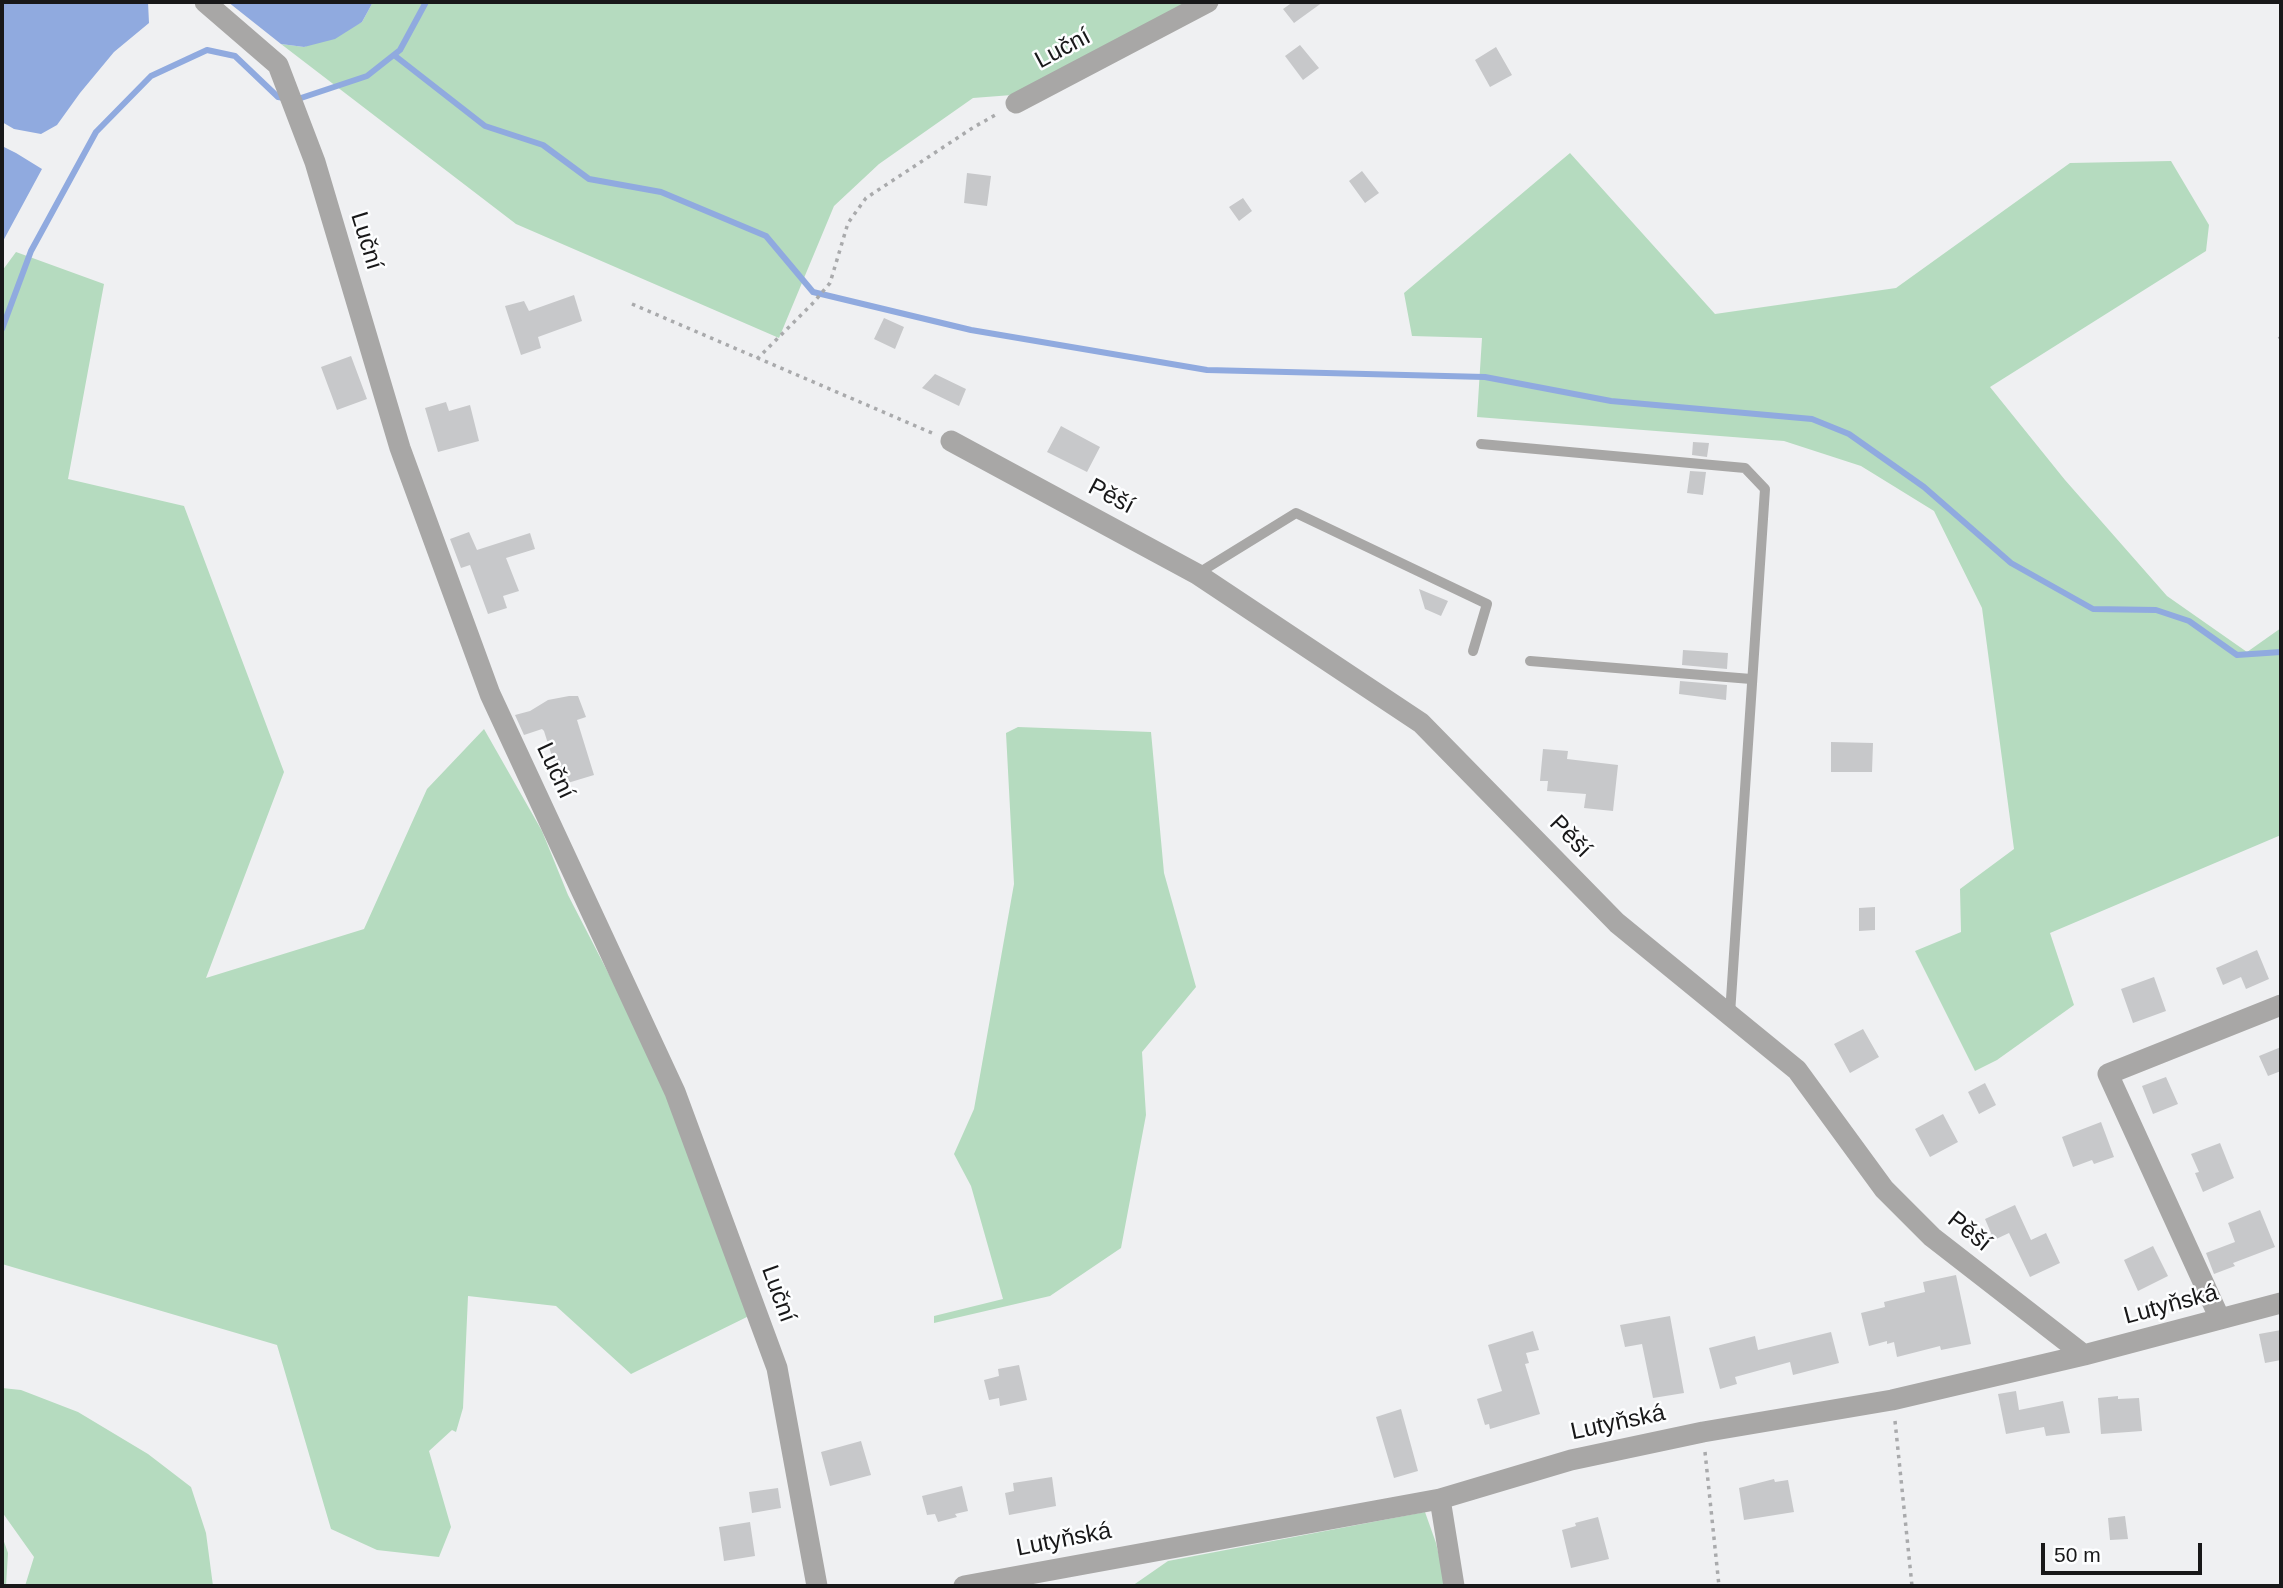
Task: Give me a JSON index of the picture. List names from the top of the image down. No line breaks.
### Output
{"streets":{"street":["Luční","Pěší","Lutyňská"]},"crossings":[["Pěší","Lutyňská"]],"scale_bar":"50 m"}
